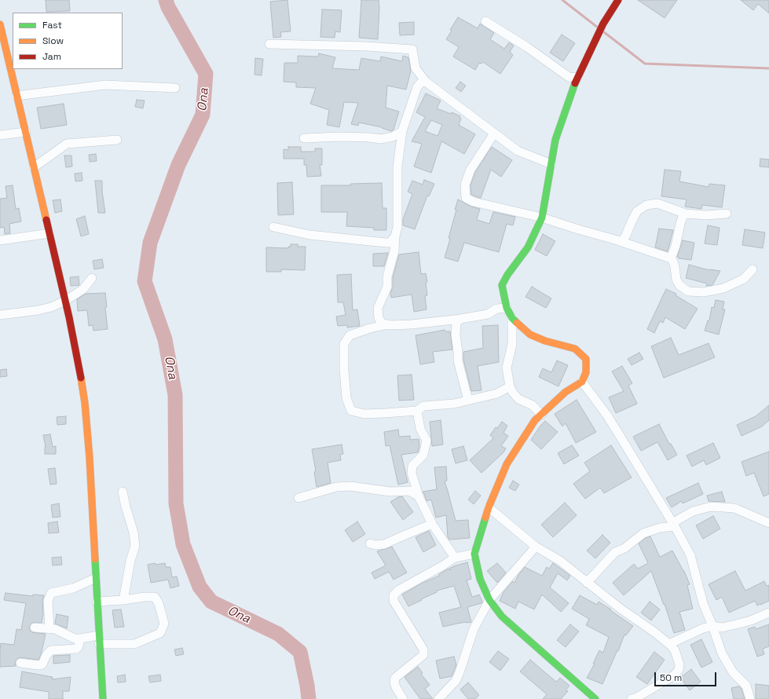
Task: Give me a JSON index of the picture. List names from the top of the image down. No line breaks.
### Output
{"water":["Ona"],"legend":["Fast","Slow","Jam"],"scale_bar":"50 m"}
